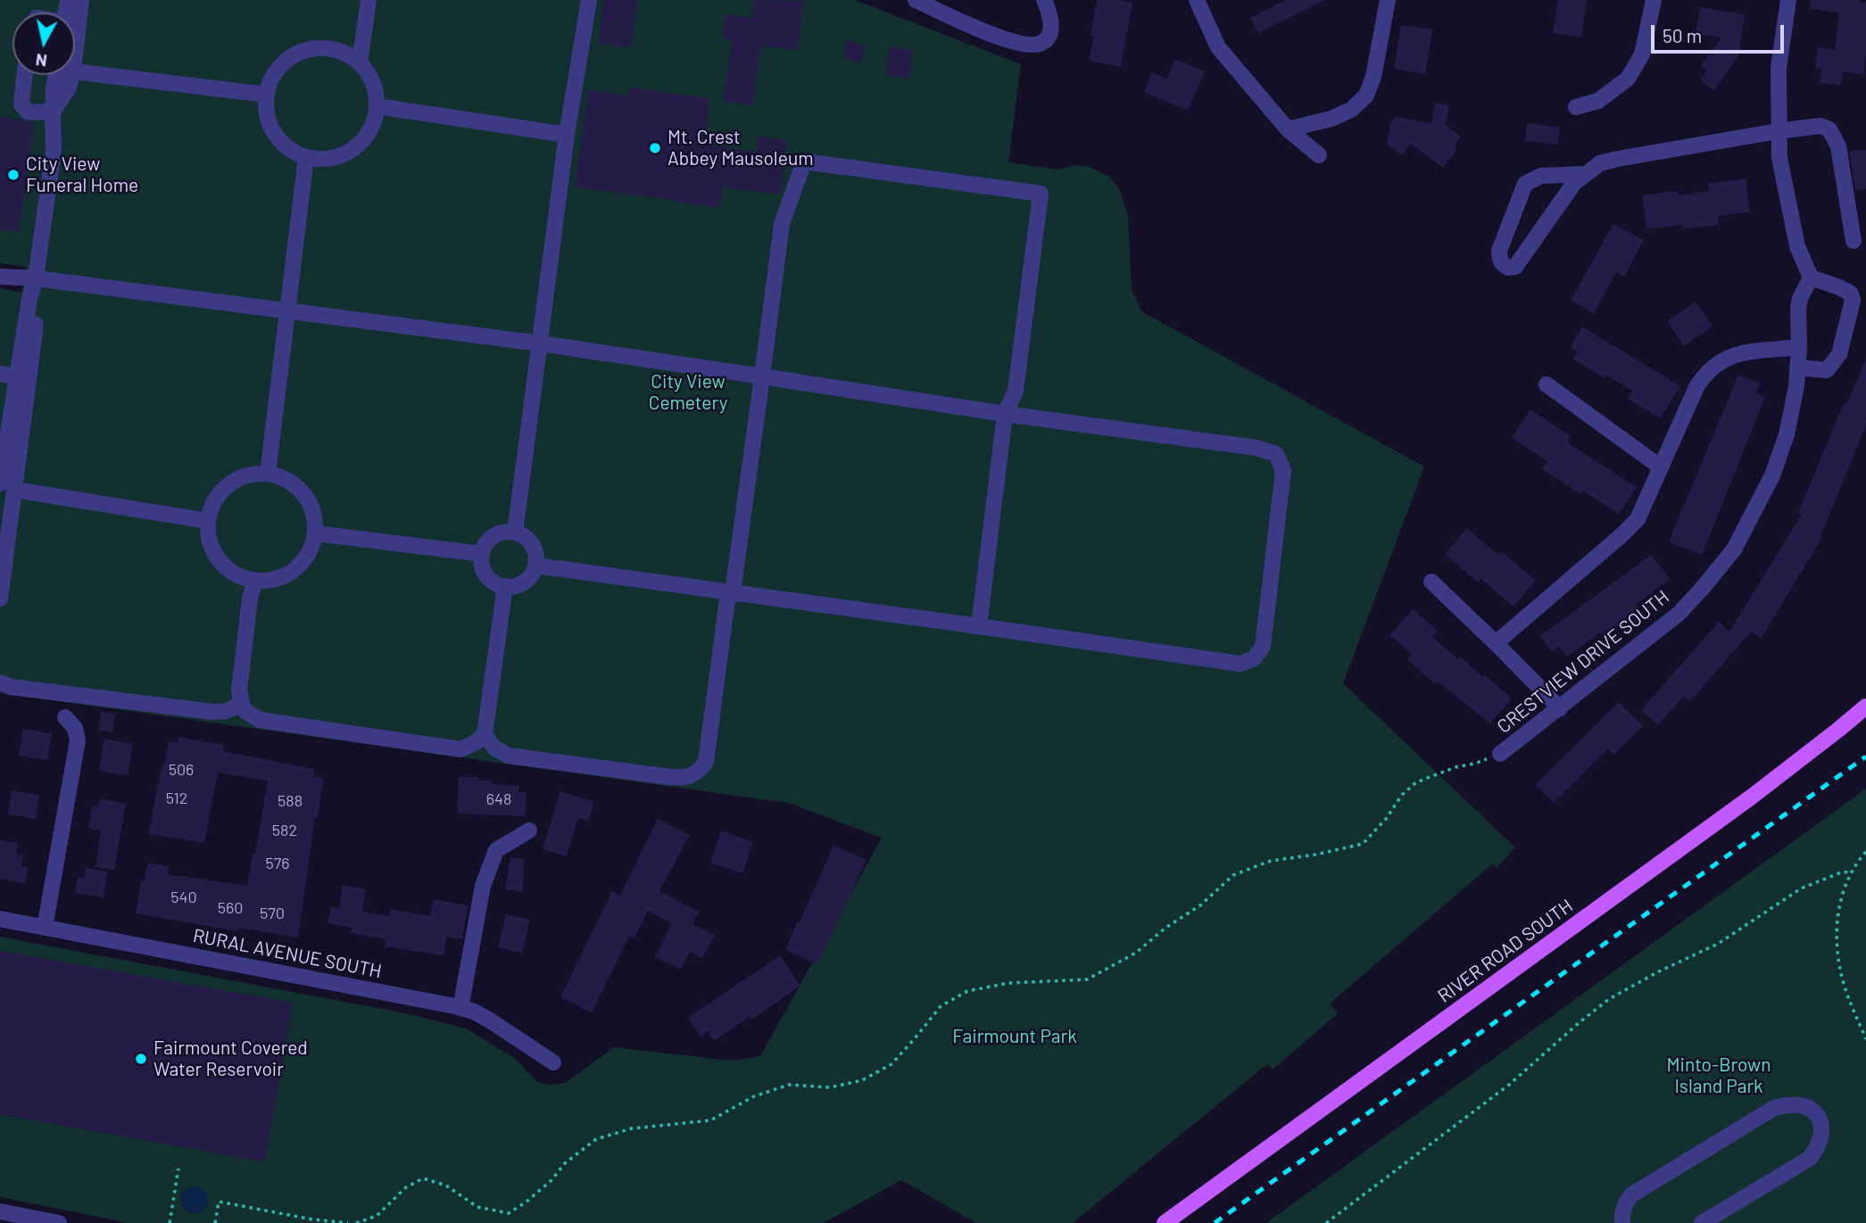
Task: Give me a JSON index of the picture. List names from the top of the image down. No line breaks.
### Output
{"streets":{"main road":["RIVER ROAD SOUTH"],"street":["CRESTVIEW DRIVE SOUTH","RURAL AVENUE SOUTH"]},"parks":["City View Cemetery","Fairmount Park","Minto-Brown Island Park"],"places":["Mt. Crest Abbey Mausoleum","City View Funeral Home","Fairmount Covered Water Reservoir"],"house_numbers":["506","512","648","588","582","576","540","560","570"],"scale_bar":"50 m","north":"bottom"}
